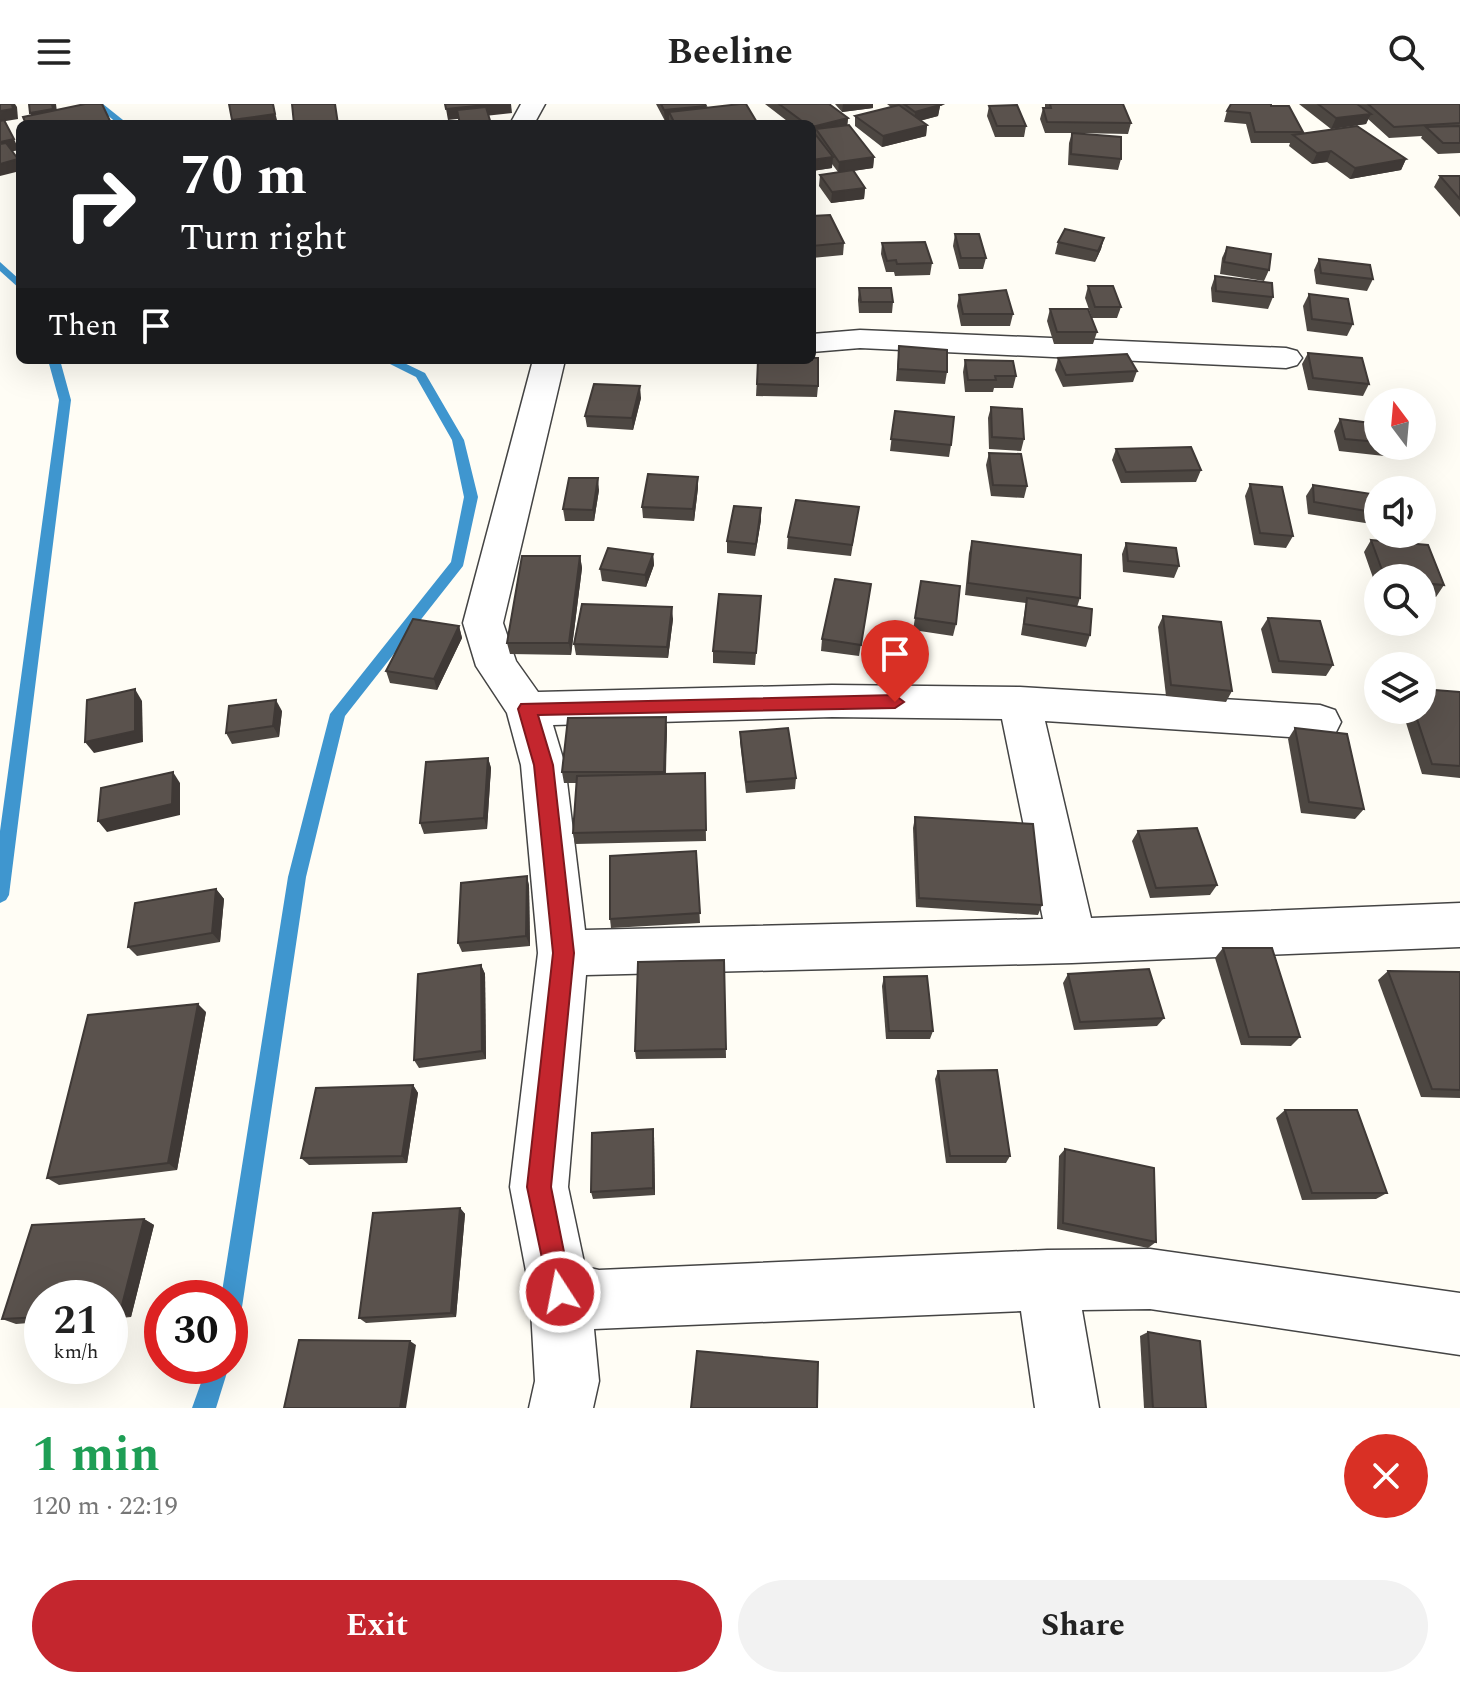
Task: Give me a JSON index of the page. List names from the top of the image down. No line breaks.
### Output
{"north":"top","page":{"header":"Beeline","turn":["70 m","Turn right"],"then":"Then","speed":"21 km/h","limit":"30","heading":["1 min","120 m · 22:19"],"buttons":["Exit","Share"]}}
